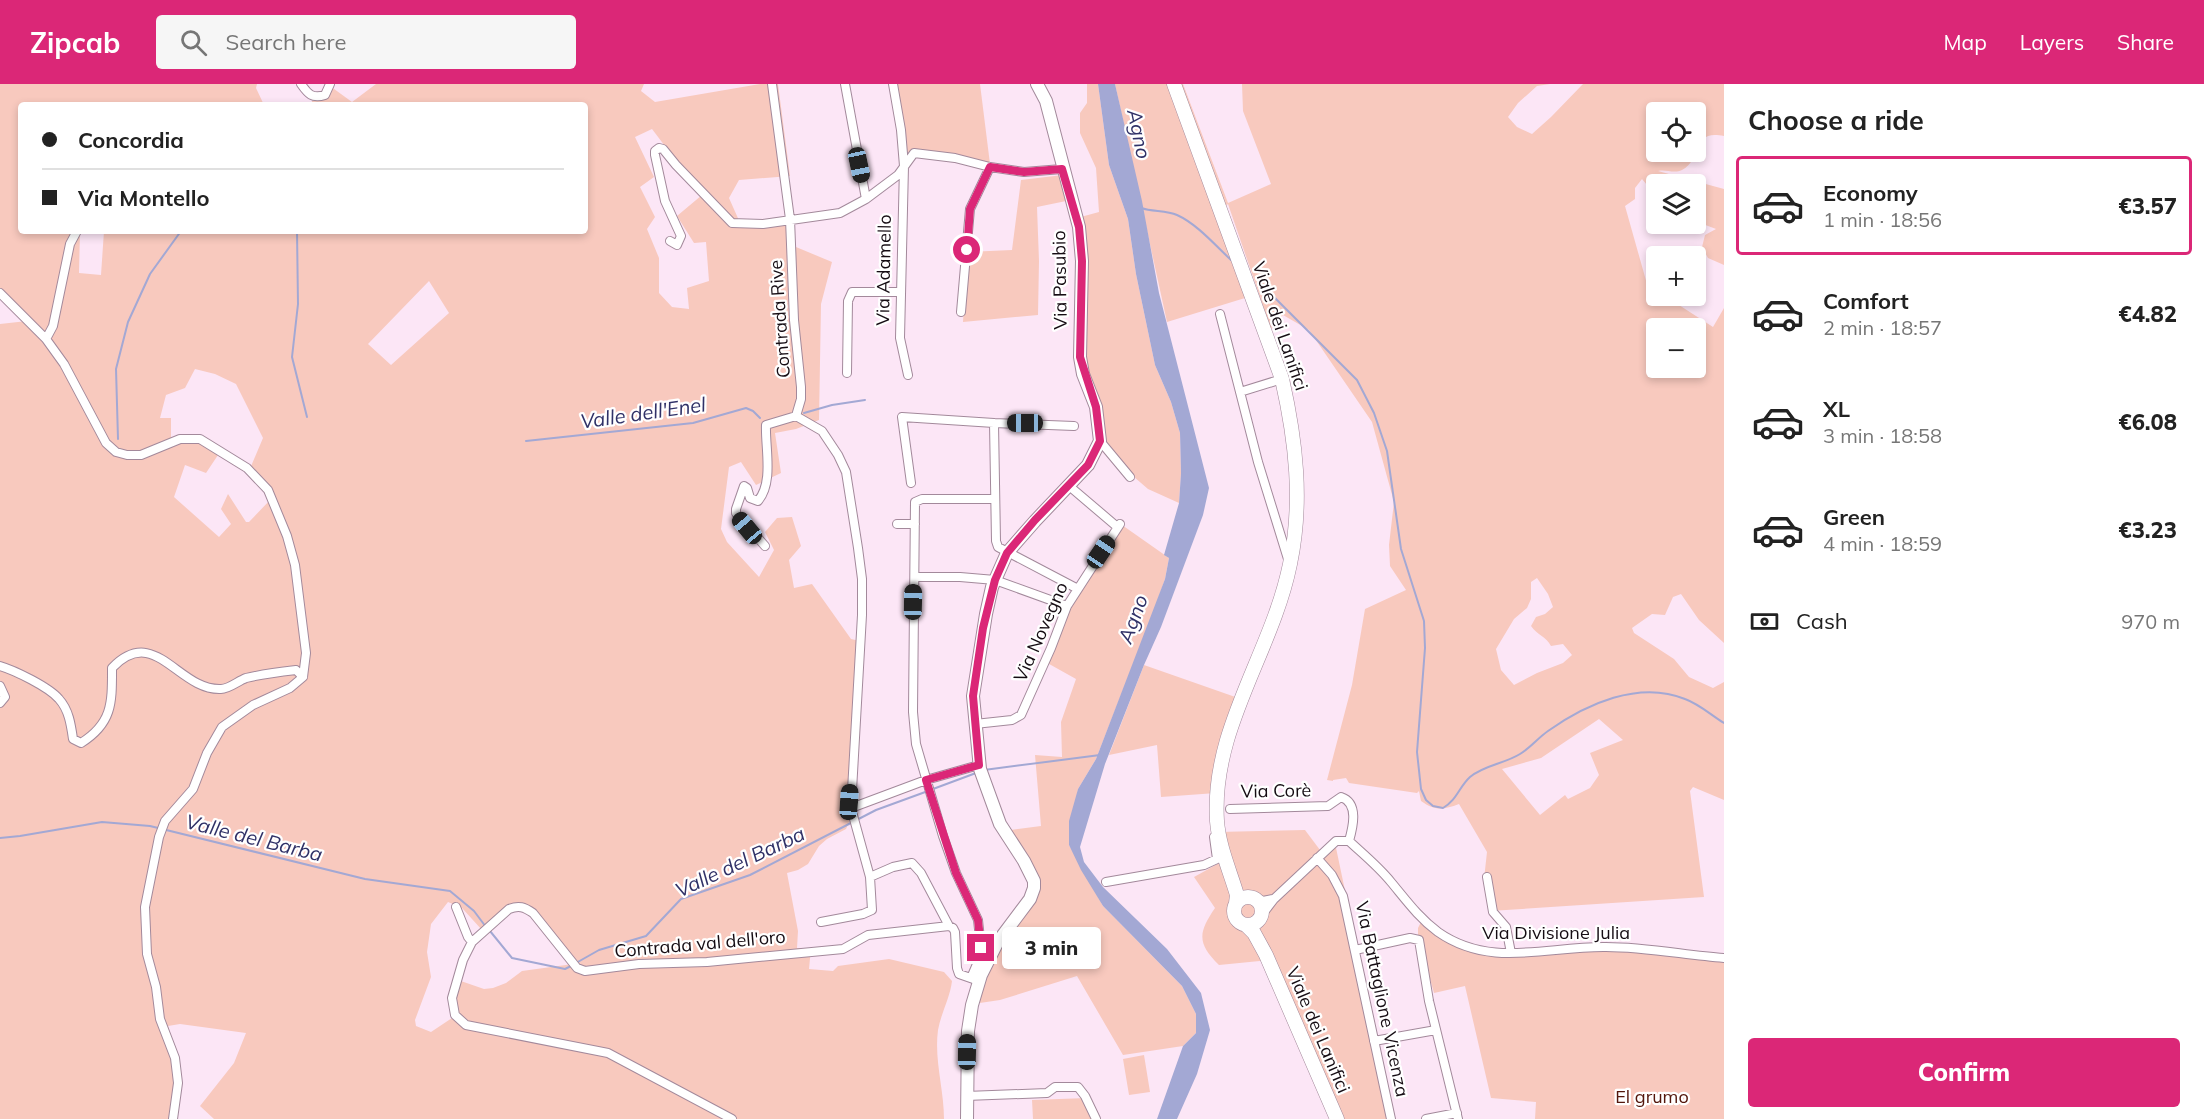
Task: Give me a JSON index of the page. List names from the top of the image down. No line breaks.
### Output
{"streets":{"main road":["Via Pasubio","Viale dei Lanifici"],"street":["Via Adamello","Contrada Rive","Via Novegno","Via Corè","Via Divisione Julia","Contrada val dell'oro","Via Battaglione Vicenza"]},"crossings":[["Via Corè","Via Divisione Julia"]],"water":["Agno","Valle dell'Enel","Valle del Barba"],"parks":["El grumo"],"page":{"header":"Zipcab","search":"Search here","nav":["Map","Layers","Share"],"heading":"Choose a ride","map_buttons":["+","−"],"banner":["Concordia","Via Montello"],"list":[{"name":"Economy","note":"1 min · 18:56","value":"€3.57"},{"name":"Comfort","note":"2 min · 18:57","value":"€4.82"},{"name":"XL","note":"3 min · 18:58","value":"€6.08"},{"name":"Green","note":"4 min · 18:59","value":"€3.23"}],"pay":["Cash","970 m"],"bubble":"3 min","buttons":"Confirm"}}
